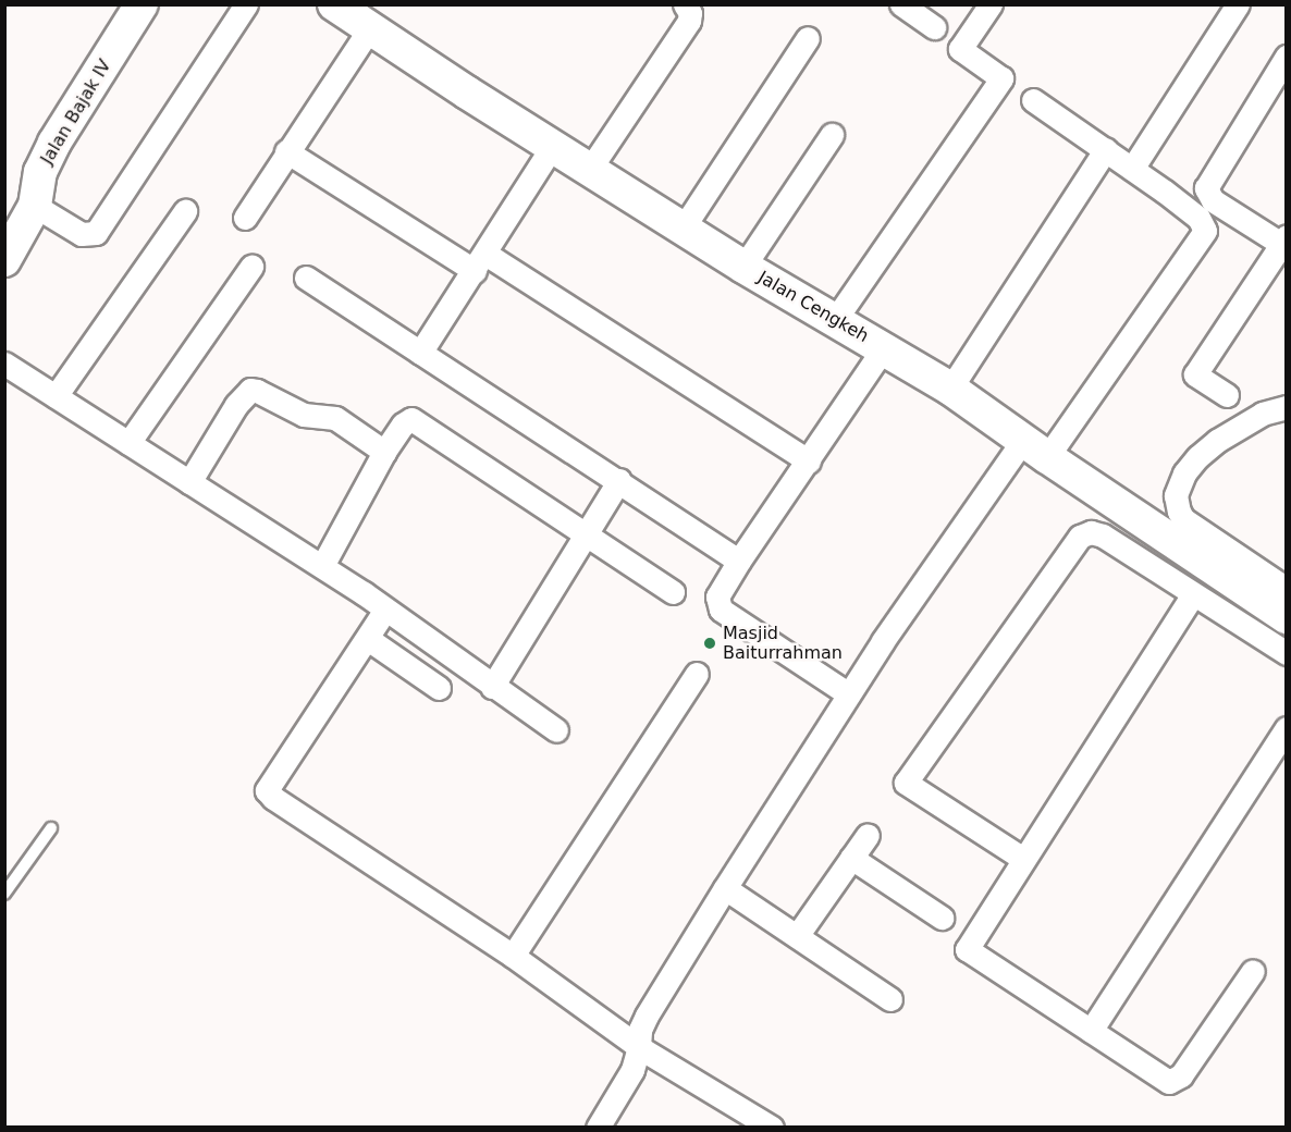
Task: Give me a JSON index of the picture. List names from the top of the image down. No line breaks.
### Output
{"streets":{"street":["Jalan Bajak IV","Jalan Cengkeh"]},"places":["Masjid Baiturrahman"]}
